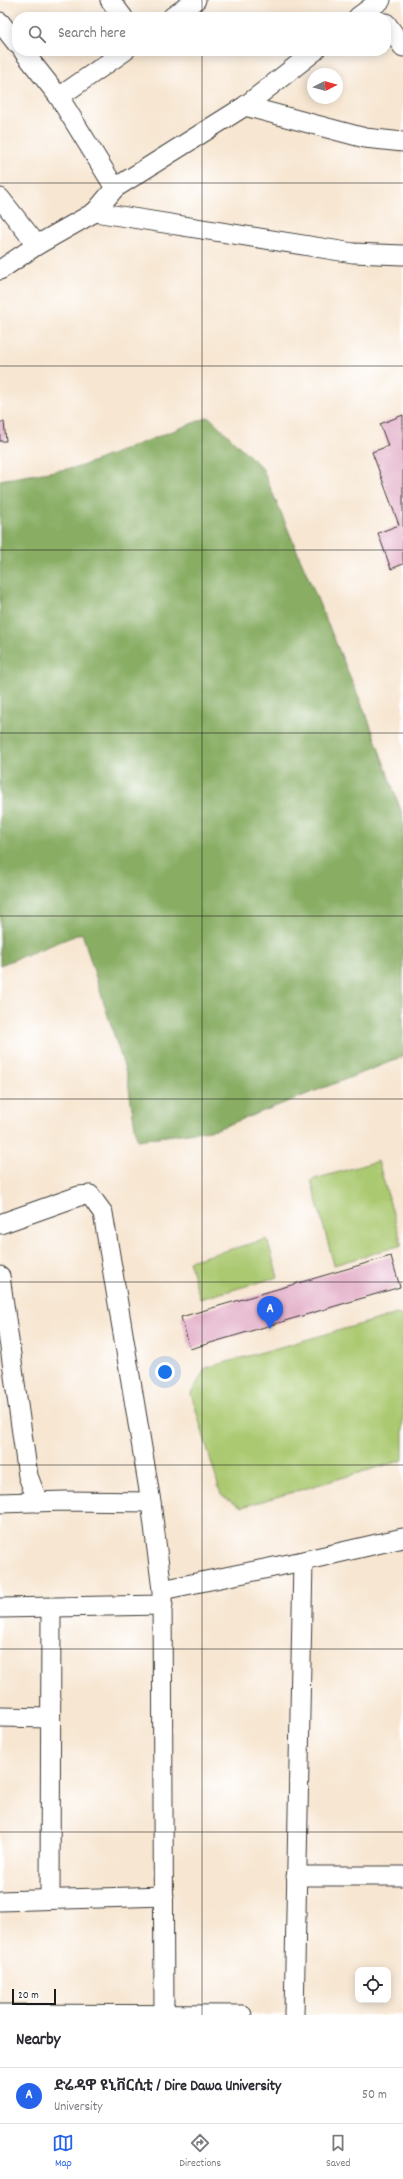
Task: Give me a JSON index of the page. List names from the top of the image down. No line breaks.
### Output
{"scale_bar":"20 m","north":"right","page":{"search":"Search here","pins":"A","scale":"20 m","heading":"Nearby","list":[{"mark":"A","name":"ድሬዳዋ ዩኒቨርሲቲ / Dire Dawa University","note":"University","value":"50 m"}],"nav":["Map","Directions","Saved"]}}
